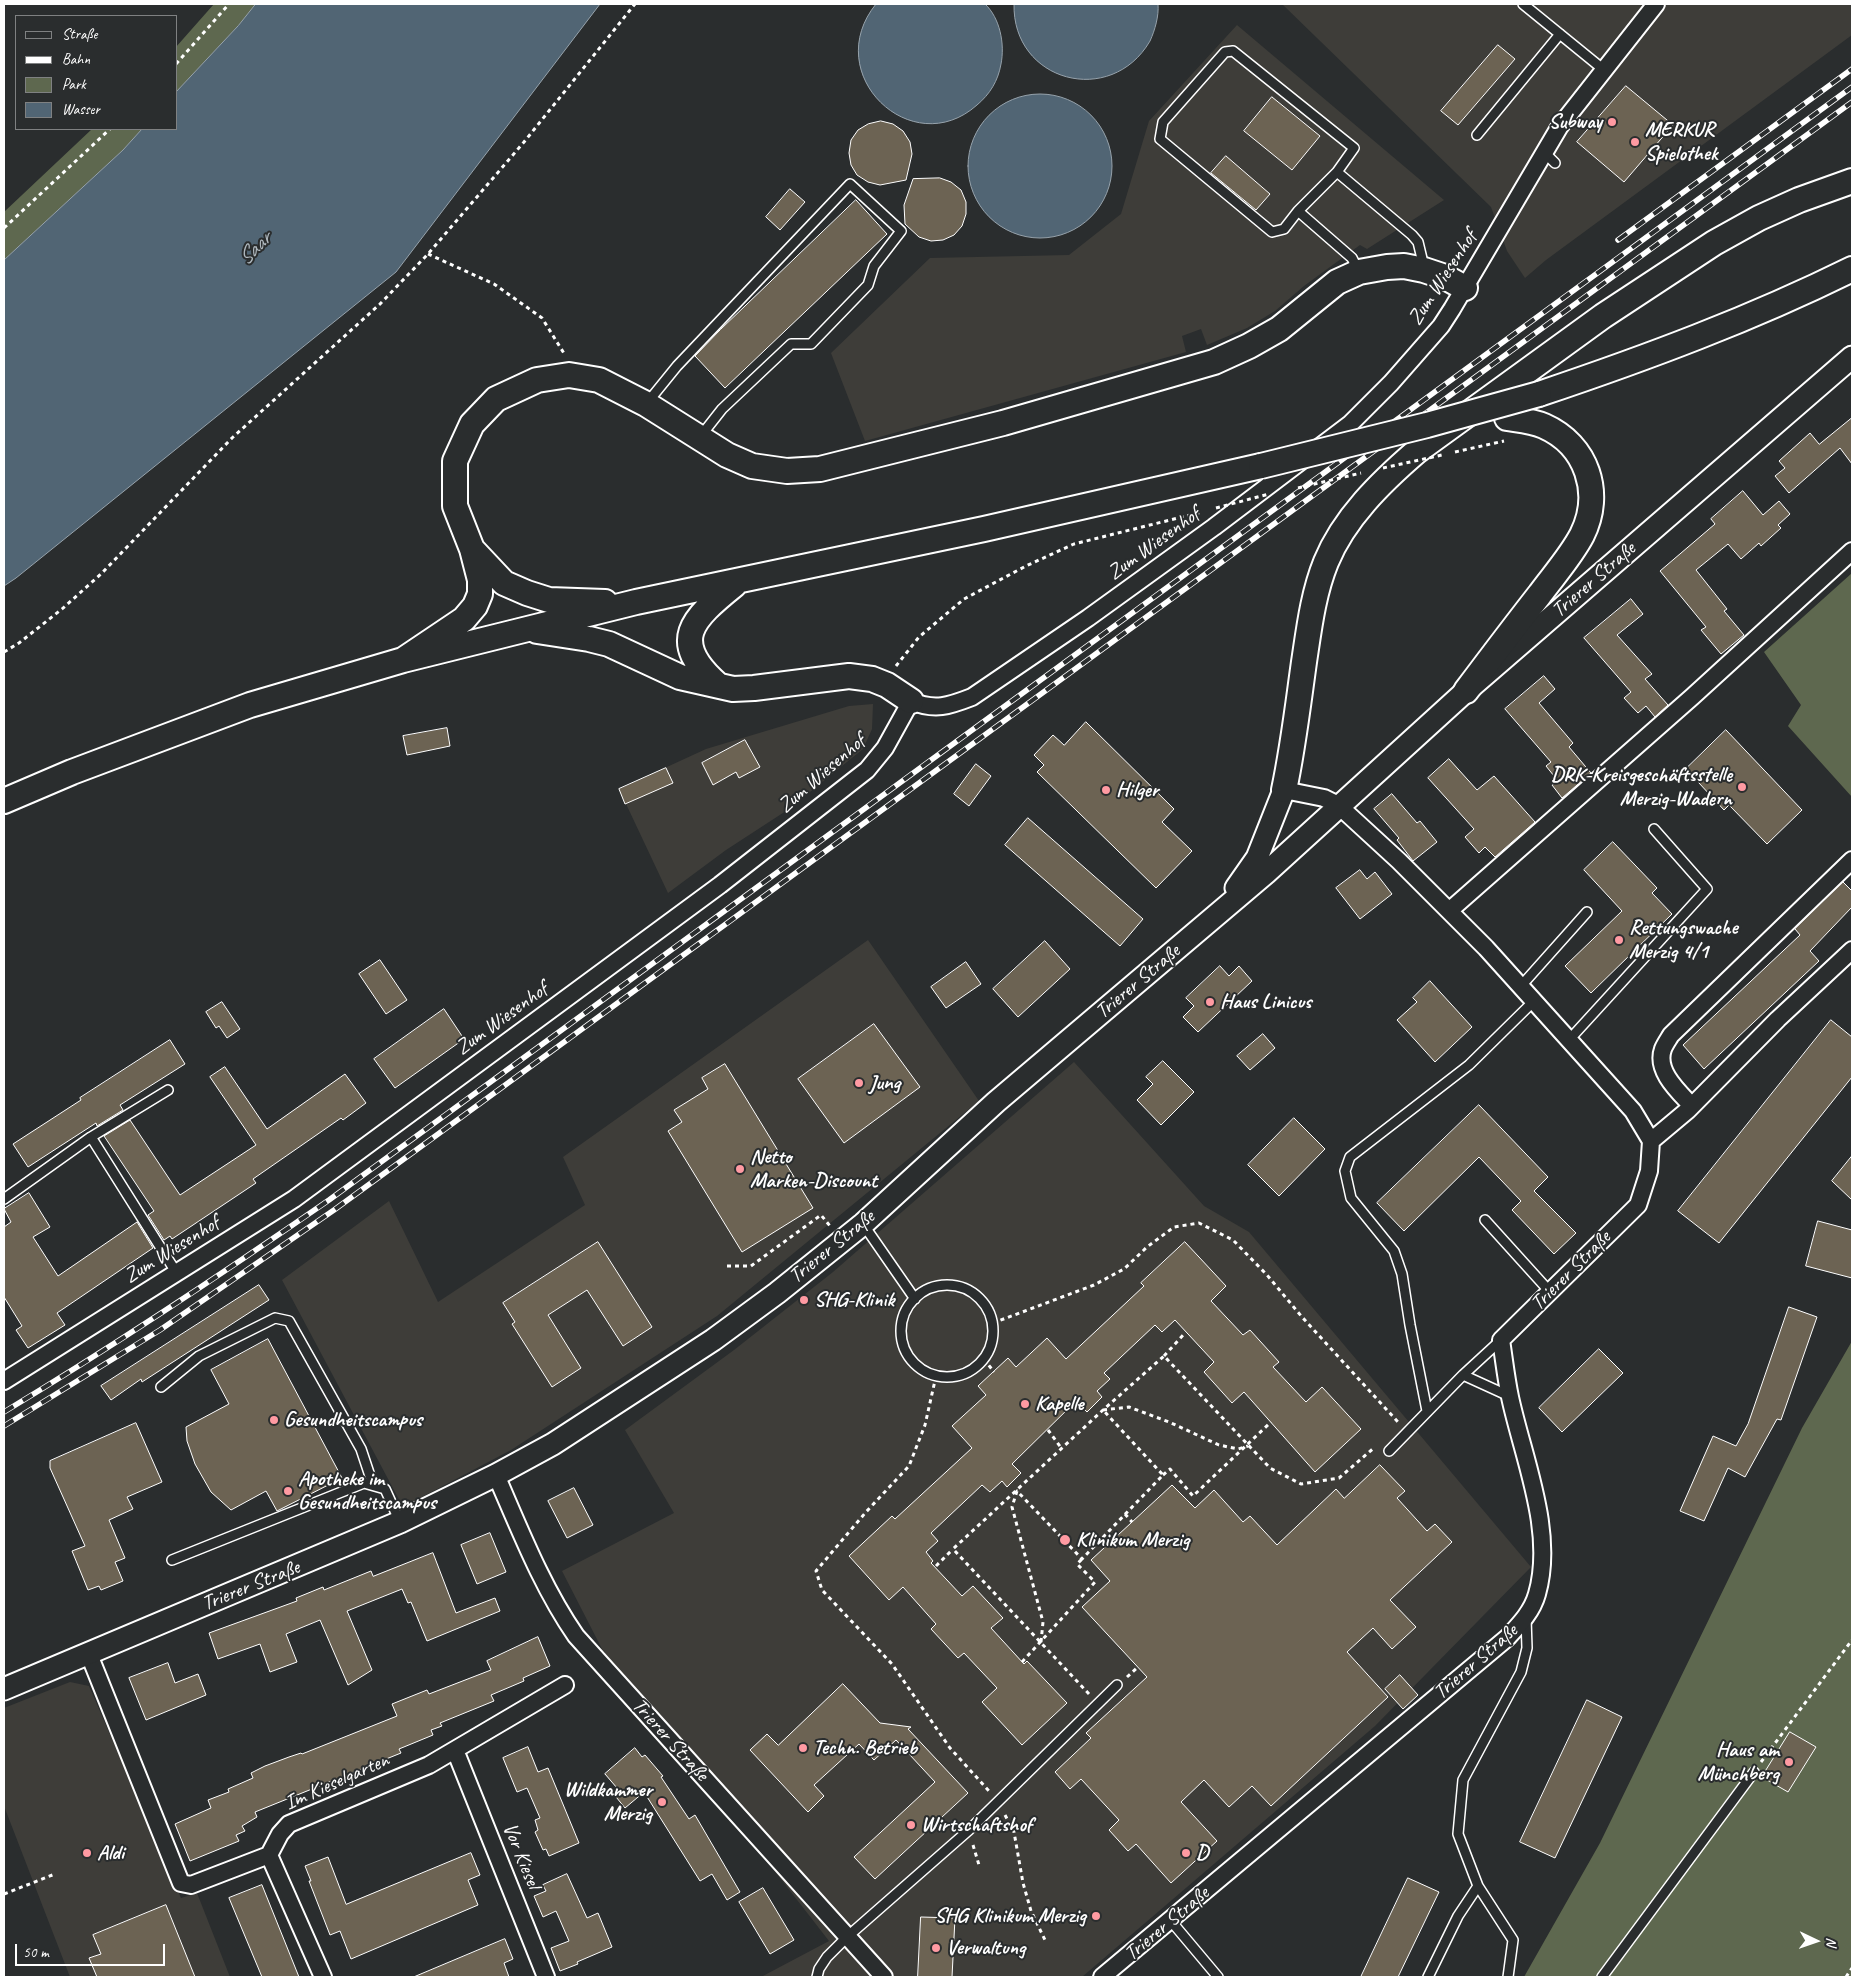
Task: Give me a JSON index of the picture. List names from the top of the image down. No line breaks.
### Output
{"streets":{"street":["Zum Wiesenhof","Trierer Straße","Im Kieselgarten","Vor Kiesel"]},"crossings":[["Im Kieselgarten","Vor Kiesel"]],"water":["Saar"],"places":["Subway","MERKUR Spielothek","DRK-Kreisgeschäftsstelle Merzig-Wadern","Hilger","Rettungswache Merzig 4/1","Haus Linicus","Jung","Netto Marken-Discount","SHG-Klinik","Kapelle","Gesundheitscampus","Apotheke im Gesundheitscampus","Klinikum Merzig","Techn. Betrieb","Haus am Münchberg","Wildkammer Merzig","Wirtschaftshof","Aldi","D","SHG Klinikum Merzig","Verwaltung"],"legend":["Straße","Bahn","Park","Wasser"],"scale_bar":"50 m","north":"right"}
